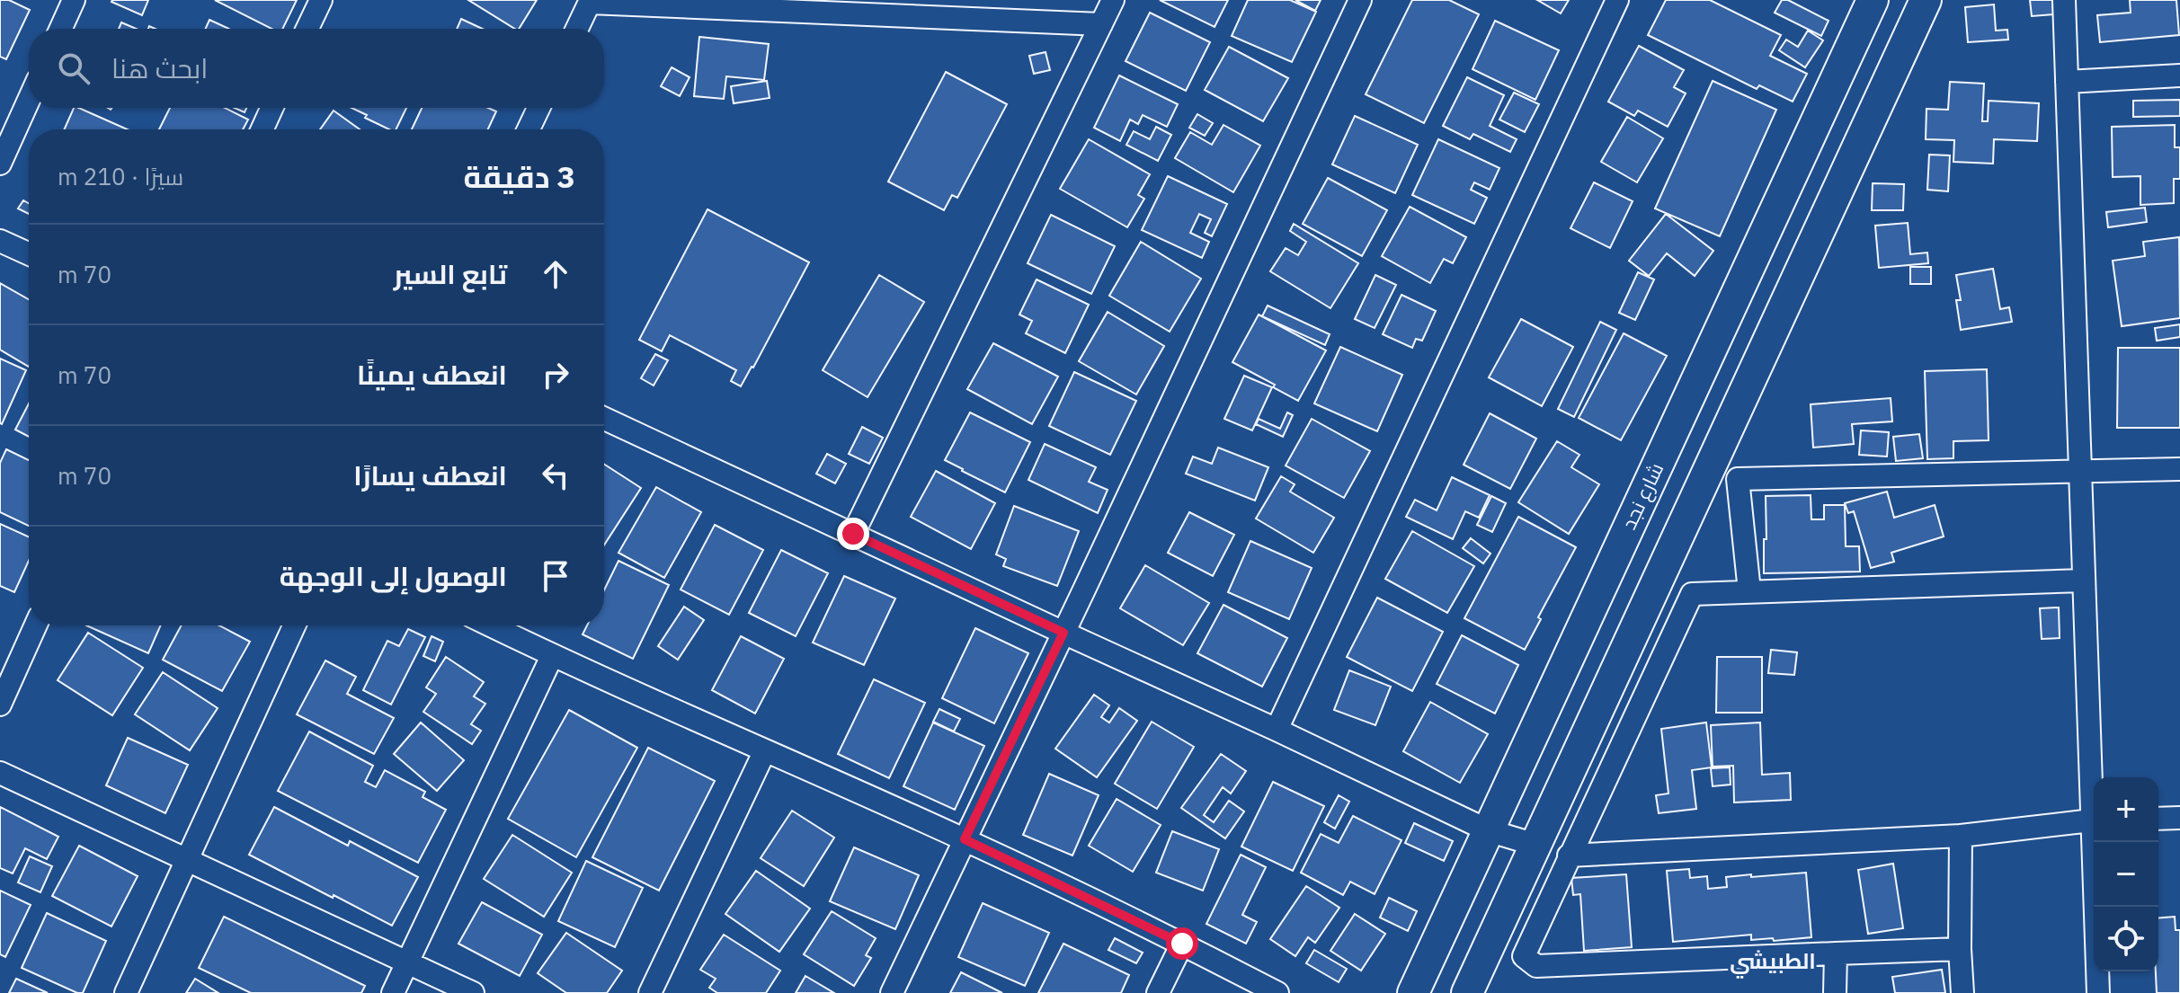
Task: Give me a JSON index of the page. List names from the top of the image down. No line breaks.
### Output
{"streets":{"street":["شارع نجد"]},"districts":["الطبيشي"],"page":{"search":"ابحث هنا","heading":["3 دقيقة","سيرًا · 210 m"],"list":[["تابع السير","70 m"],["انعطف يمينًا","70 m"],["انعطف يسارًا","70 m"],"الوصول إلى الوجهة"],"map_buttons":["+","−"]}}
